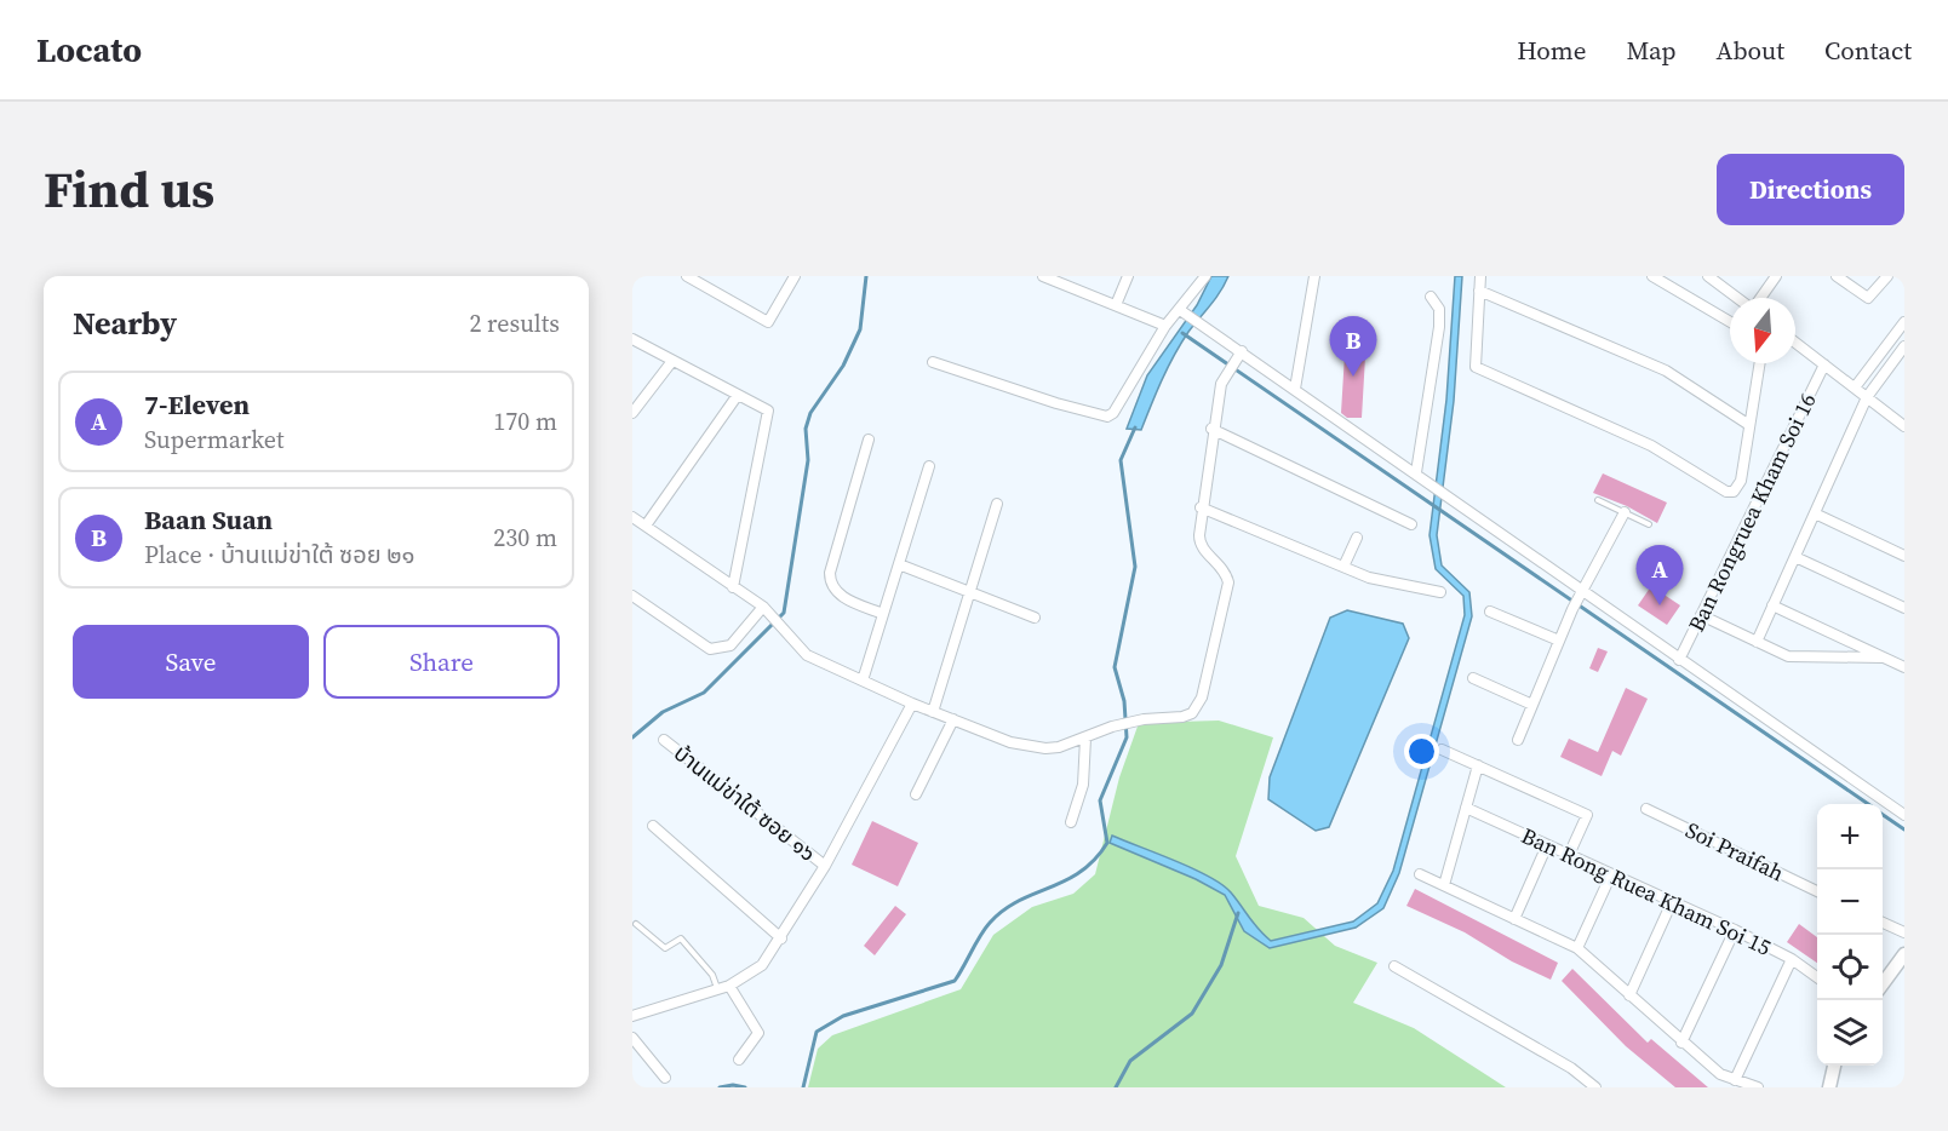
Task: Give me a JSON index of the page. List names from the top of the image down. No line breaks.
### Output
{"streets":{"street":["Ban Rongruea Kham Soi 16","บ้านแม่ข่าใต้ ซอย ๑๖","Soi Praifah","Ban Rong Ruea Kham Soi 15"]},"north":"bottom","page":{"header":"Locato","nav":["Home","Map","About","Contact"],"title":"Find us","buttons":["Directions",["Save","Share"]],"heading":["Nearby","2 results"],"pins":["B","A"],"list":[{"mark":"A","name":"7-Eleven","note":"Supermarket","value":"170 m"},{"mark":"B","name":"Baan Suan","note":"Place · บ้านแม่ข่าใต้ ซอย ๒๑","value":"230 m"}],"map_buttons":["+","−"]}}
